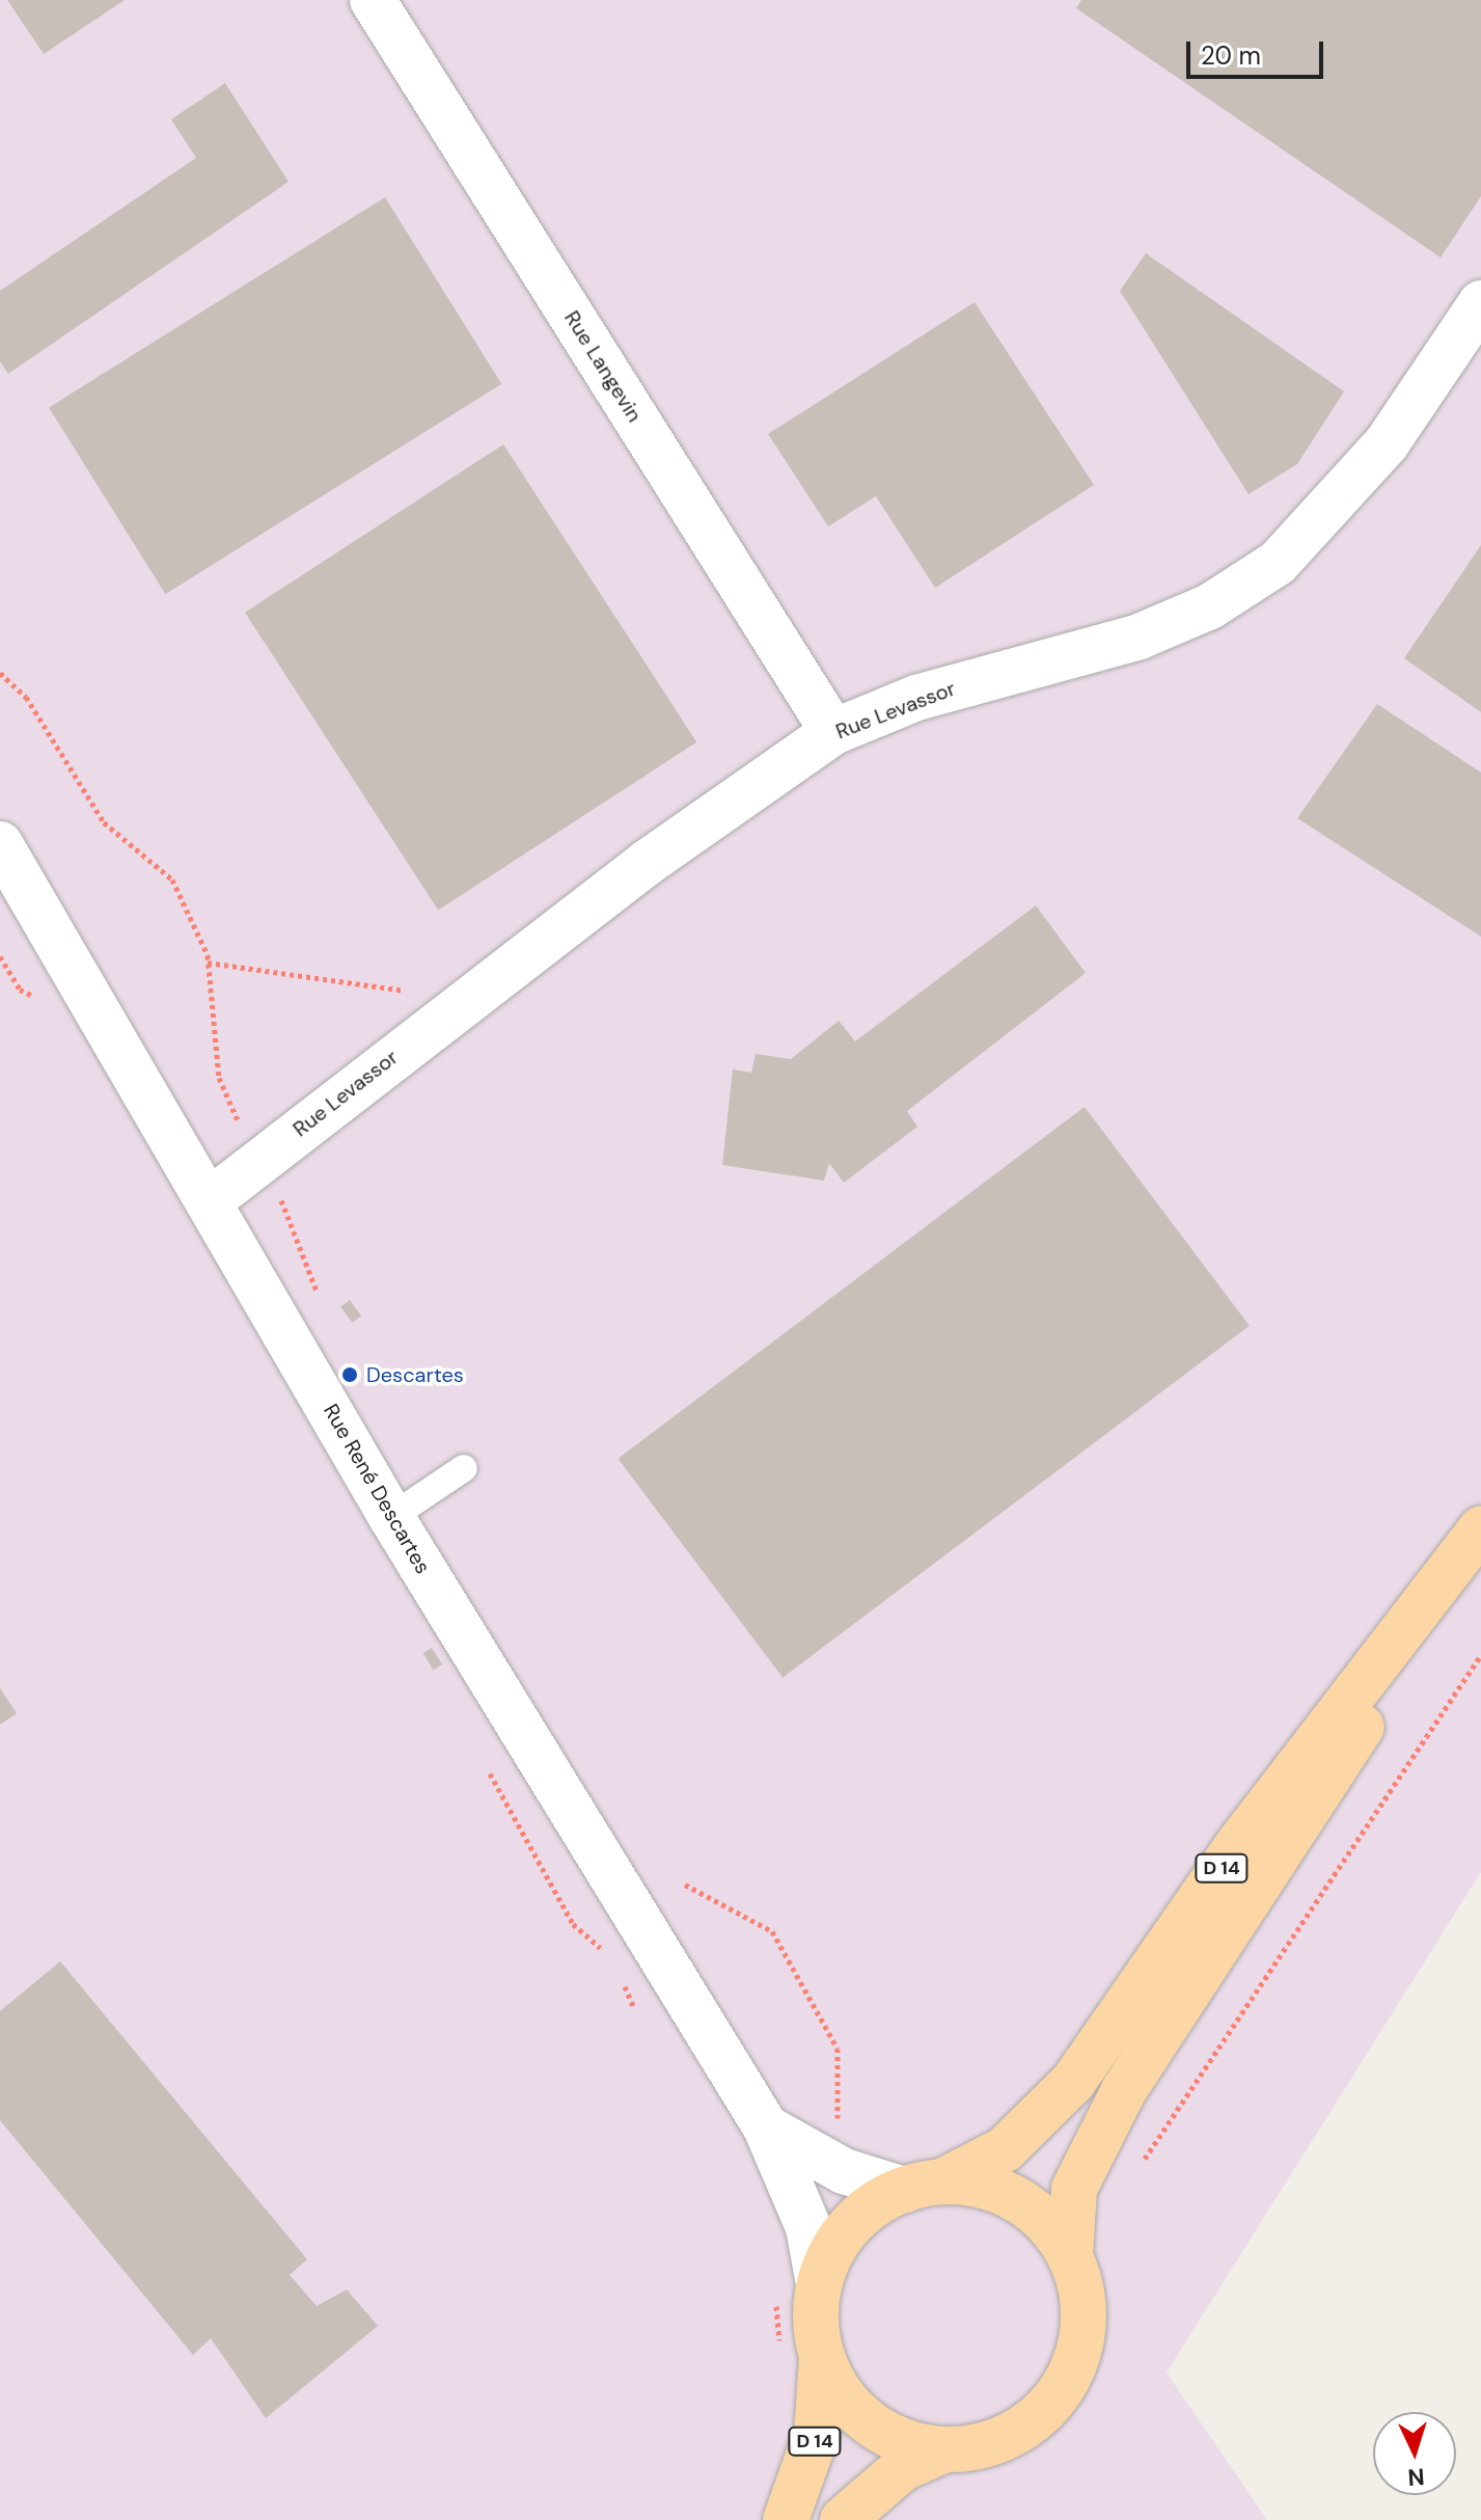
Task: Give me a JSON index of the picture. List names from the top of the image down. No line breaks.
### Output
{"streets":{"main road":["D 14"],"street":["Rue Langevin","Rue Levassor","Rue René Descartes"]},"crossings":[["Rue Langevin","Rue Levassor"],["Rue Levassor","Rue René Descartes"],["Rue René Descartes","D 14"]],"places":["Descartes"],"scale_bar":"20 m","north":"bottom"}
